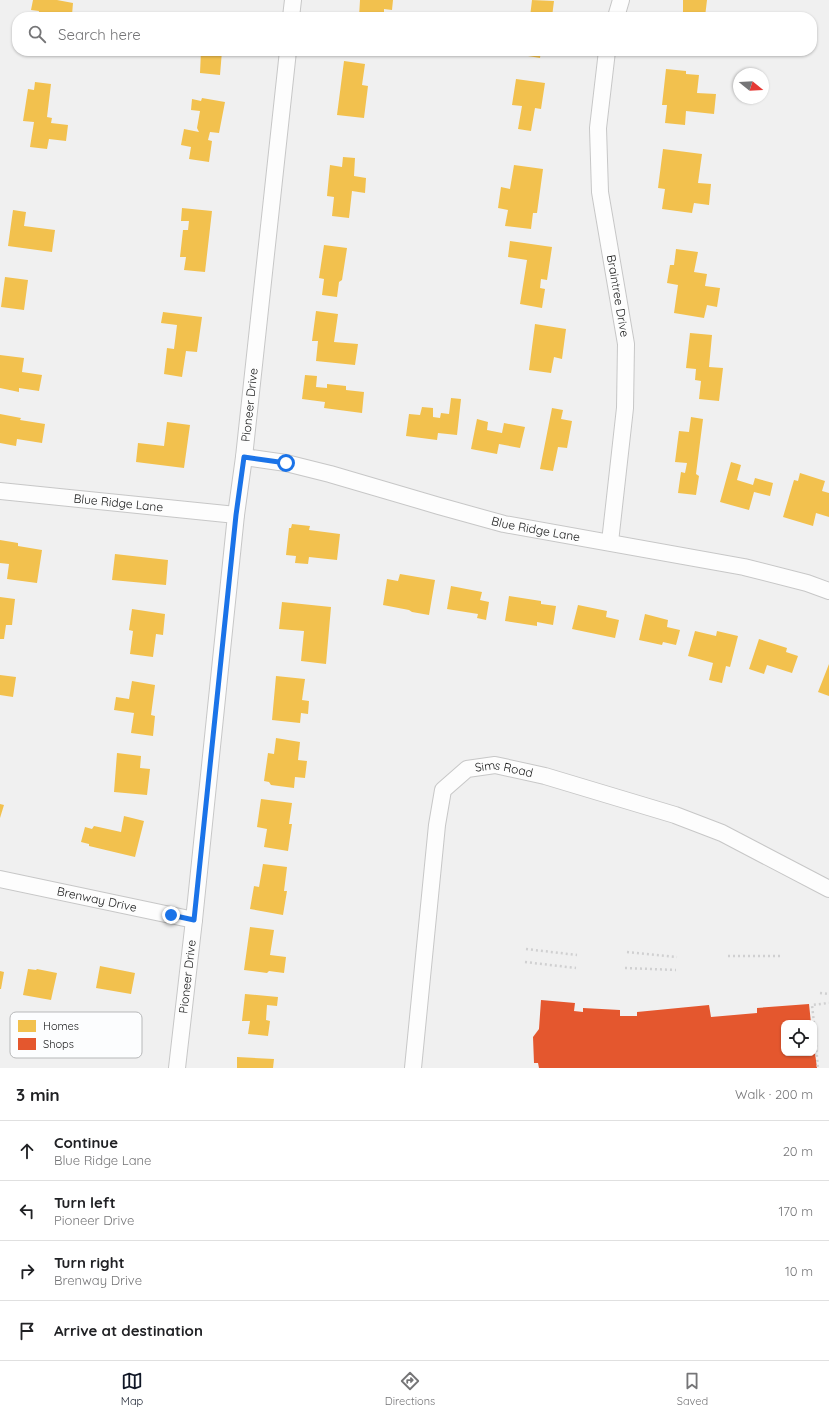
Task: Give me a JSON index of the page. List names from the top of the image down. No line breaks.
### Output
{"streets":{"street":["Braintree Drive","Pioneer Drive","Blue Ridge Lane","Sims Road","Brenway Drive"]},"crossings":[["Braintree Drive","Blue Ridge Lane"],["Pioneer Drive","Blue Ridge Lane"],["Pioneer Drive","Brenway Drive"]],"legend":["Homes","Shops"],"north":"right","page":{"search":"Search here","heading":["3 min","Walk · 200 m"],"list":[["Continue","Blue Ridge Lane","20 m"],["Turn left","Pioneer Drive","170 m"],["Turn right","Brenway Drive","10 m"],"Arrive at destination"],"nav":["Map","Directions","Saved"]}}
